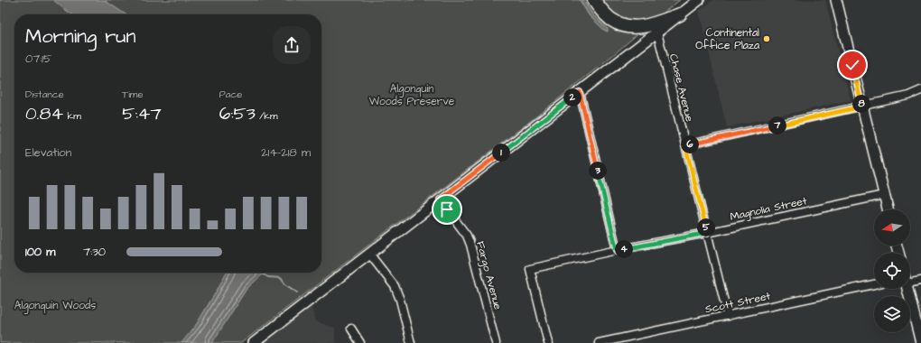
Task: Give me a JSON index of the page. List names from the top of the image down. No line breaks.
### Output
{"streets":{"street":["Chase Avenue","Magnolia Street","Fargo Avenue","Scott Street"]},"crossings":[["Chase Avenue","Magnolia Street"],["Chase Avenue","Scott Street"]],"parks":["Algonquin Woods Preserve","Algonquin Woods"],"places":["Continental Office Plaza"],"north":"left","page":{"heading":["Morning run","07:15"],"stats":[["Distance","0.84 km"],["Time","5:47"],["Pace","6:53 /km"]],"pins":["2","8","7","6","1","3","5","4"],"chart":["Elevation","214–218 m"],"list":[{"name":"100 m","note":"7:30"}]}}
